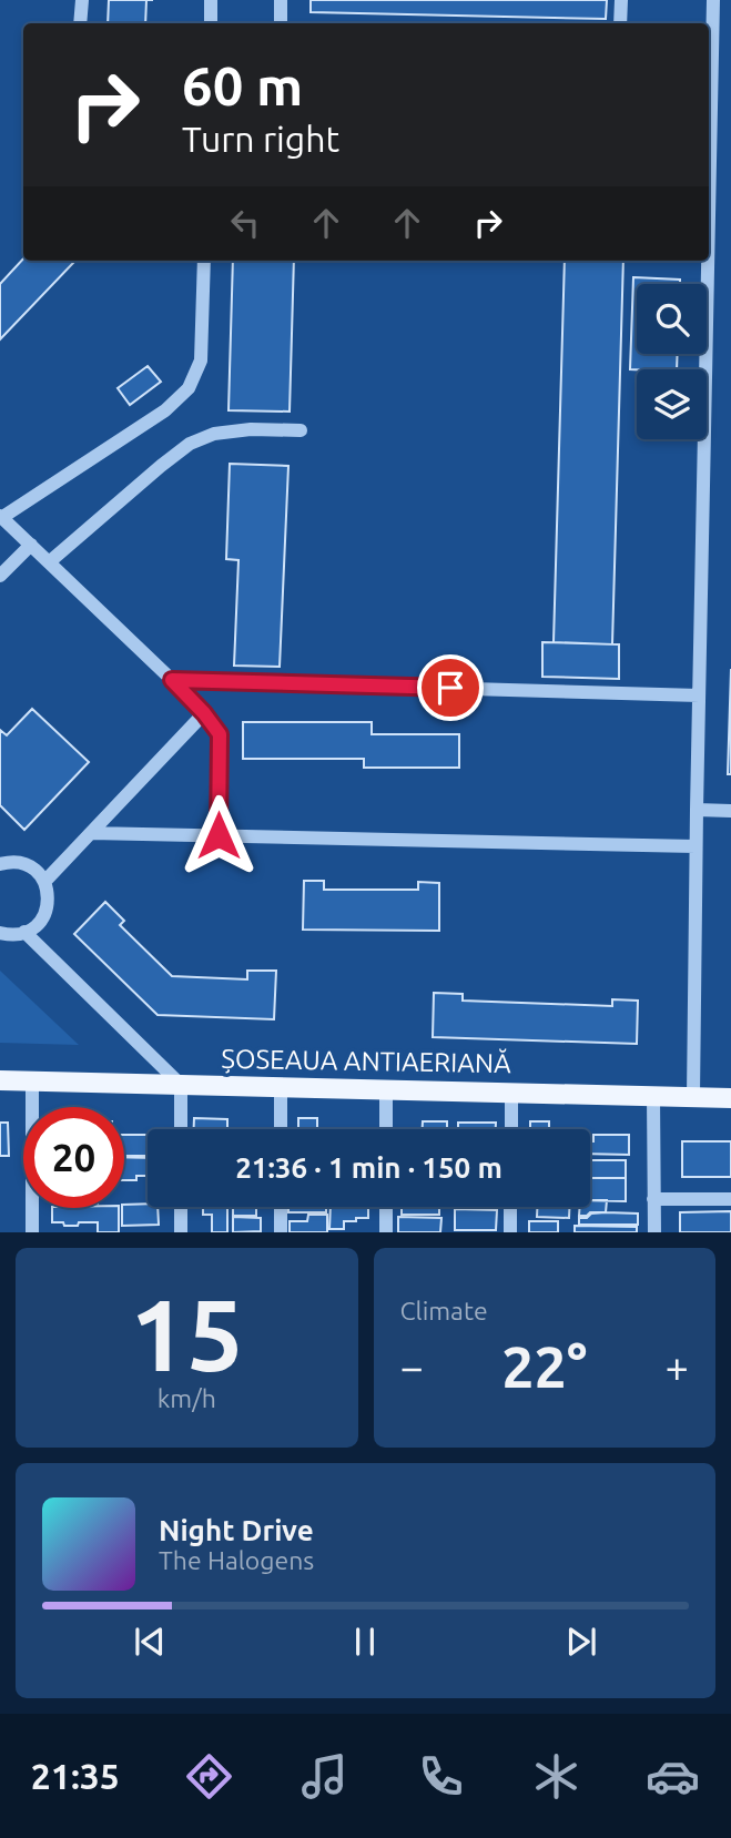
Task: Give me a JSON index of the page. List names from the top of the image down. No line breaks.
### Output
{"streets":{"main road":["ȘOSEAUA ANTIAERIANĂ"]},"page":{"turn":["60 m","Turn right"],"limit":"20","trip":"21:36 · 1 min · 150 m","tile":[["15","km/h"],"Climate"],"heat":["−","22°","+"],"song":["Night Drive","The Halogens"],"tabs":"21:35"}}
